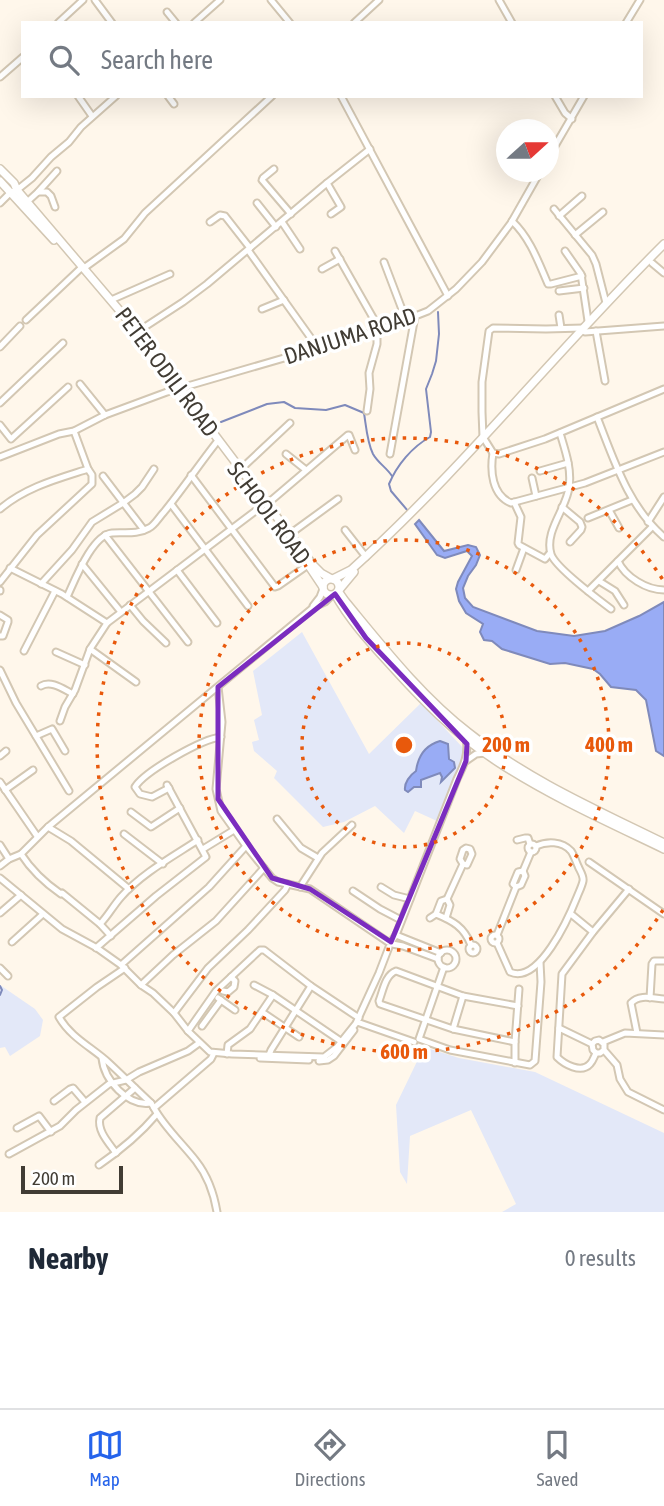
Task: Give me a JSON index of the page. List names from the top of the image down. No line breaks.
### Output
{"streets":{"main road":["PETER ODILI ROAD","SCHOOL ROAD"],"street":["DANJUMA ROAD"]},"crossings":[["DANJUMA ROAD","PETER ODILI ROAD"],["DANJUMA ROAD","SCHOOL ROAD"],["PETER ODILI ROAD","SCHOOL ROAD"]],"scale_bar":"200 m","north":"right","page":{"search":"Search here","scale":"200 m","heading":["Nearby","0 results"],"nav":["Map","Directions","Saved"]},"rings":["200 m","400 m","600 m"]}
